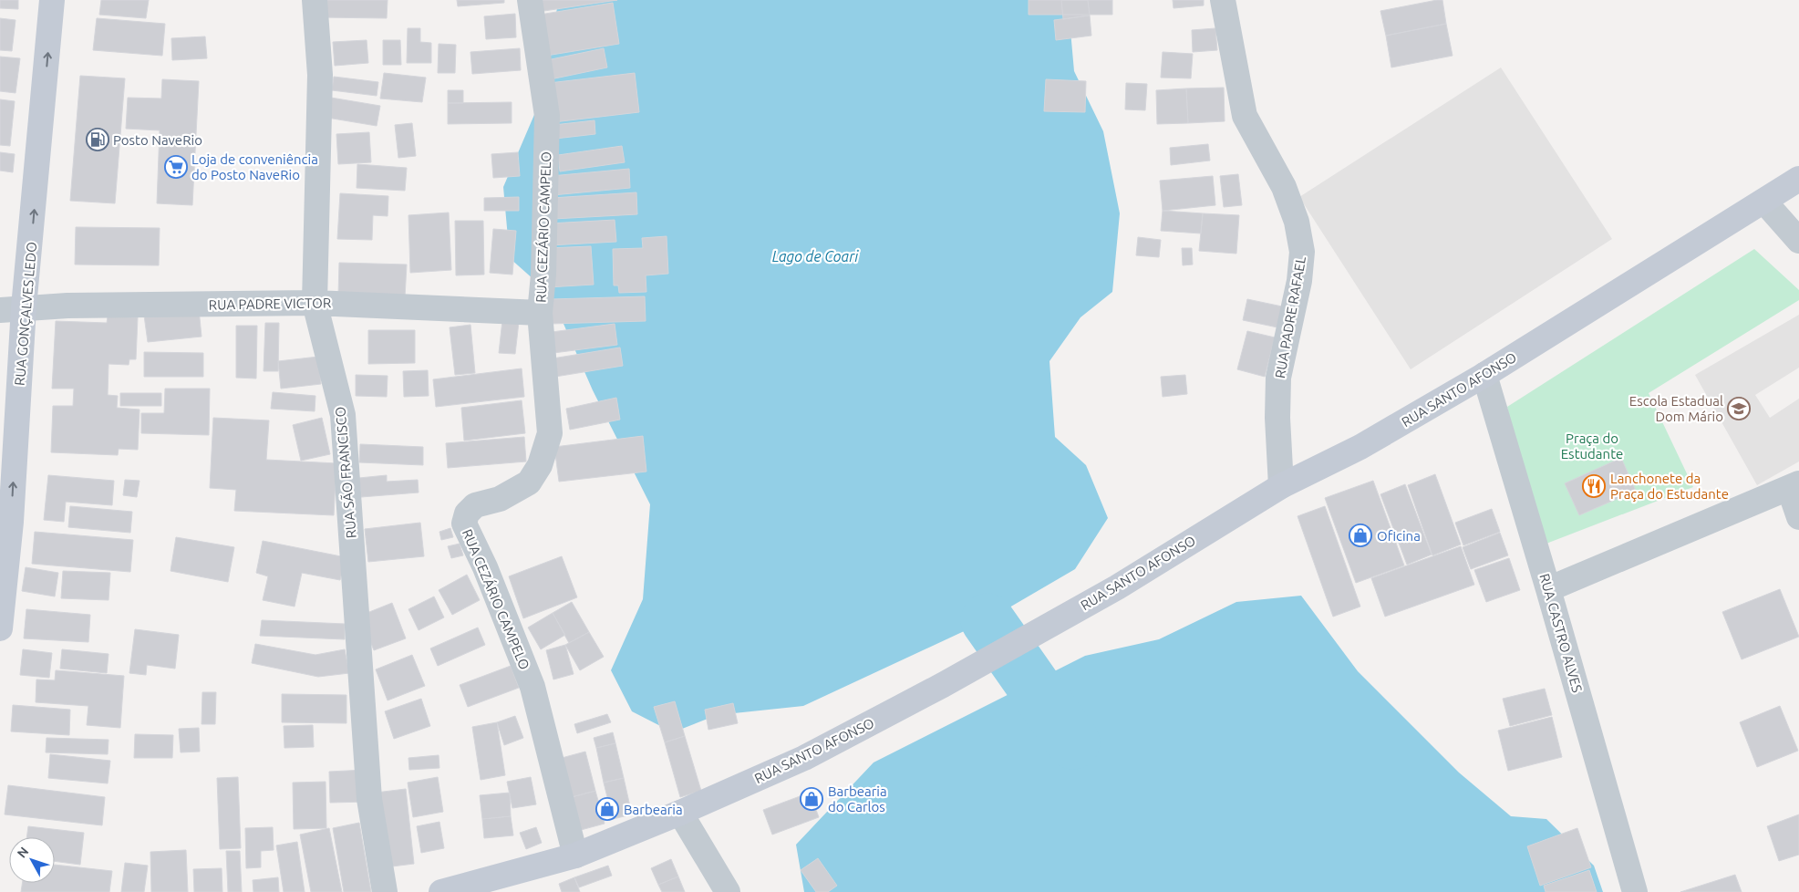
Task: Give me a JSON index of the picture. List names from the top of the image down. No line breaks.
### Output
{"streets":{"main road":["RUA GONÇALVES LEDO","RUA SANTO AFONSO"],"street":["RUA CEZÁRIO CAMPELO","RUA PADRE VICTOR","RUA PADRE RAFAEL","RUA SÃO FRANCISCO","RUA CASTRO ALVES"]},"crossings":[["RUA CEZÁRIO CAMPELO","RUA PADRE VICTOR"],["RUA CEZÁRIO CAMPELO","RUA SANTO AFONSO"],["RUA PADRE VICTOR","RUA GONÇALVES LEDO"],["RUA PADRE VICTOR","RUA SÃO FRANCISCO"],["RUA PADRE RAFAEL","RUA SANTO AFONSO"],["RUA SANTO AFONSO","RUA CASTRO ALVES"]],"one_way":["RUA GONÇALVES LEDO"],"water":["Lago de Coari"],"parks":["Praça do Estudante"],"places":{"fuel station":["Posto NaveRio"],"supermarket":["Loja de conveniência do Posto NaveRio"],"school or university":["Escola Estadual Dom Mário"],"restaurant":["Lanchonete da Praça do Estudante"],"shop":["Oficina","Barbearia do Carlos","Barbearia"]},"north":"top left"}
